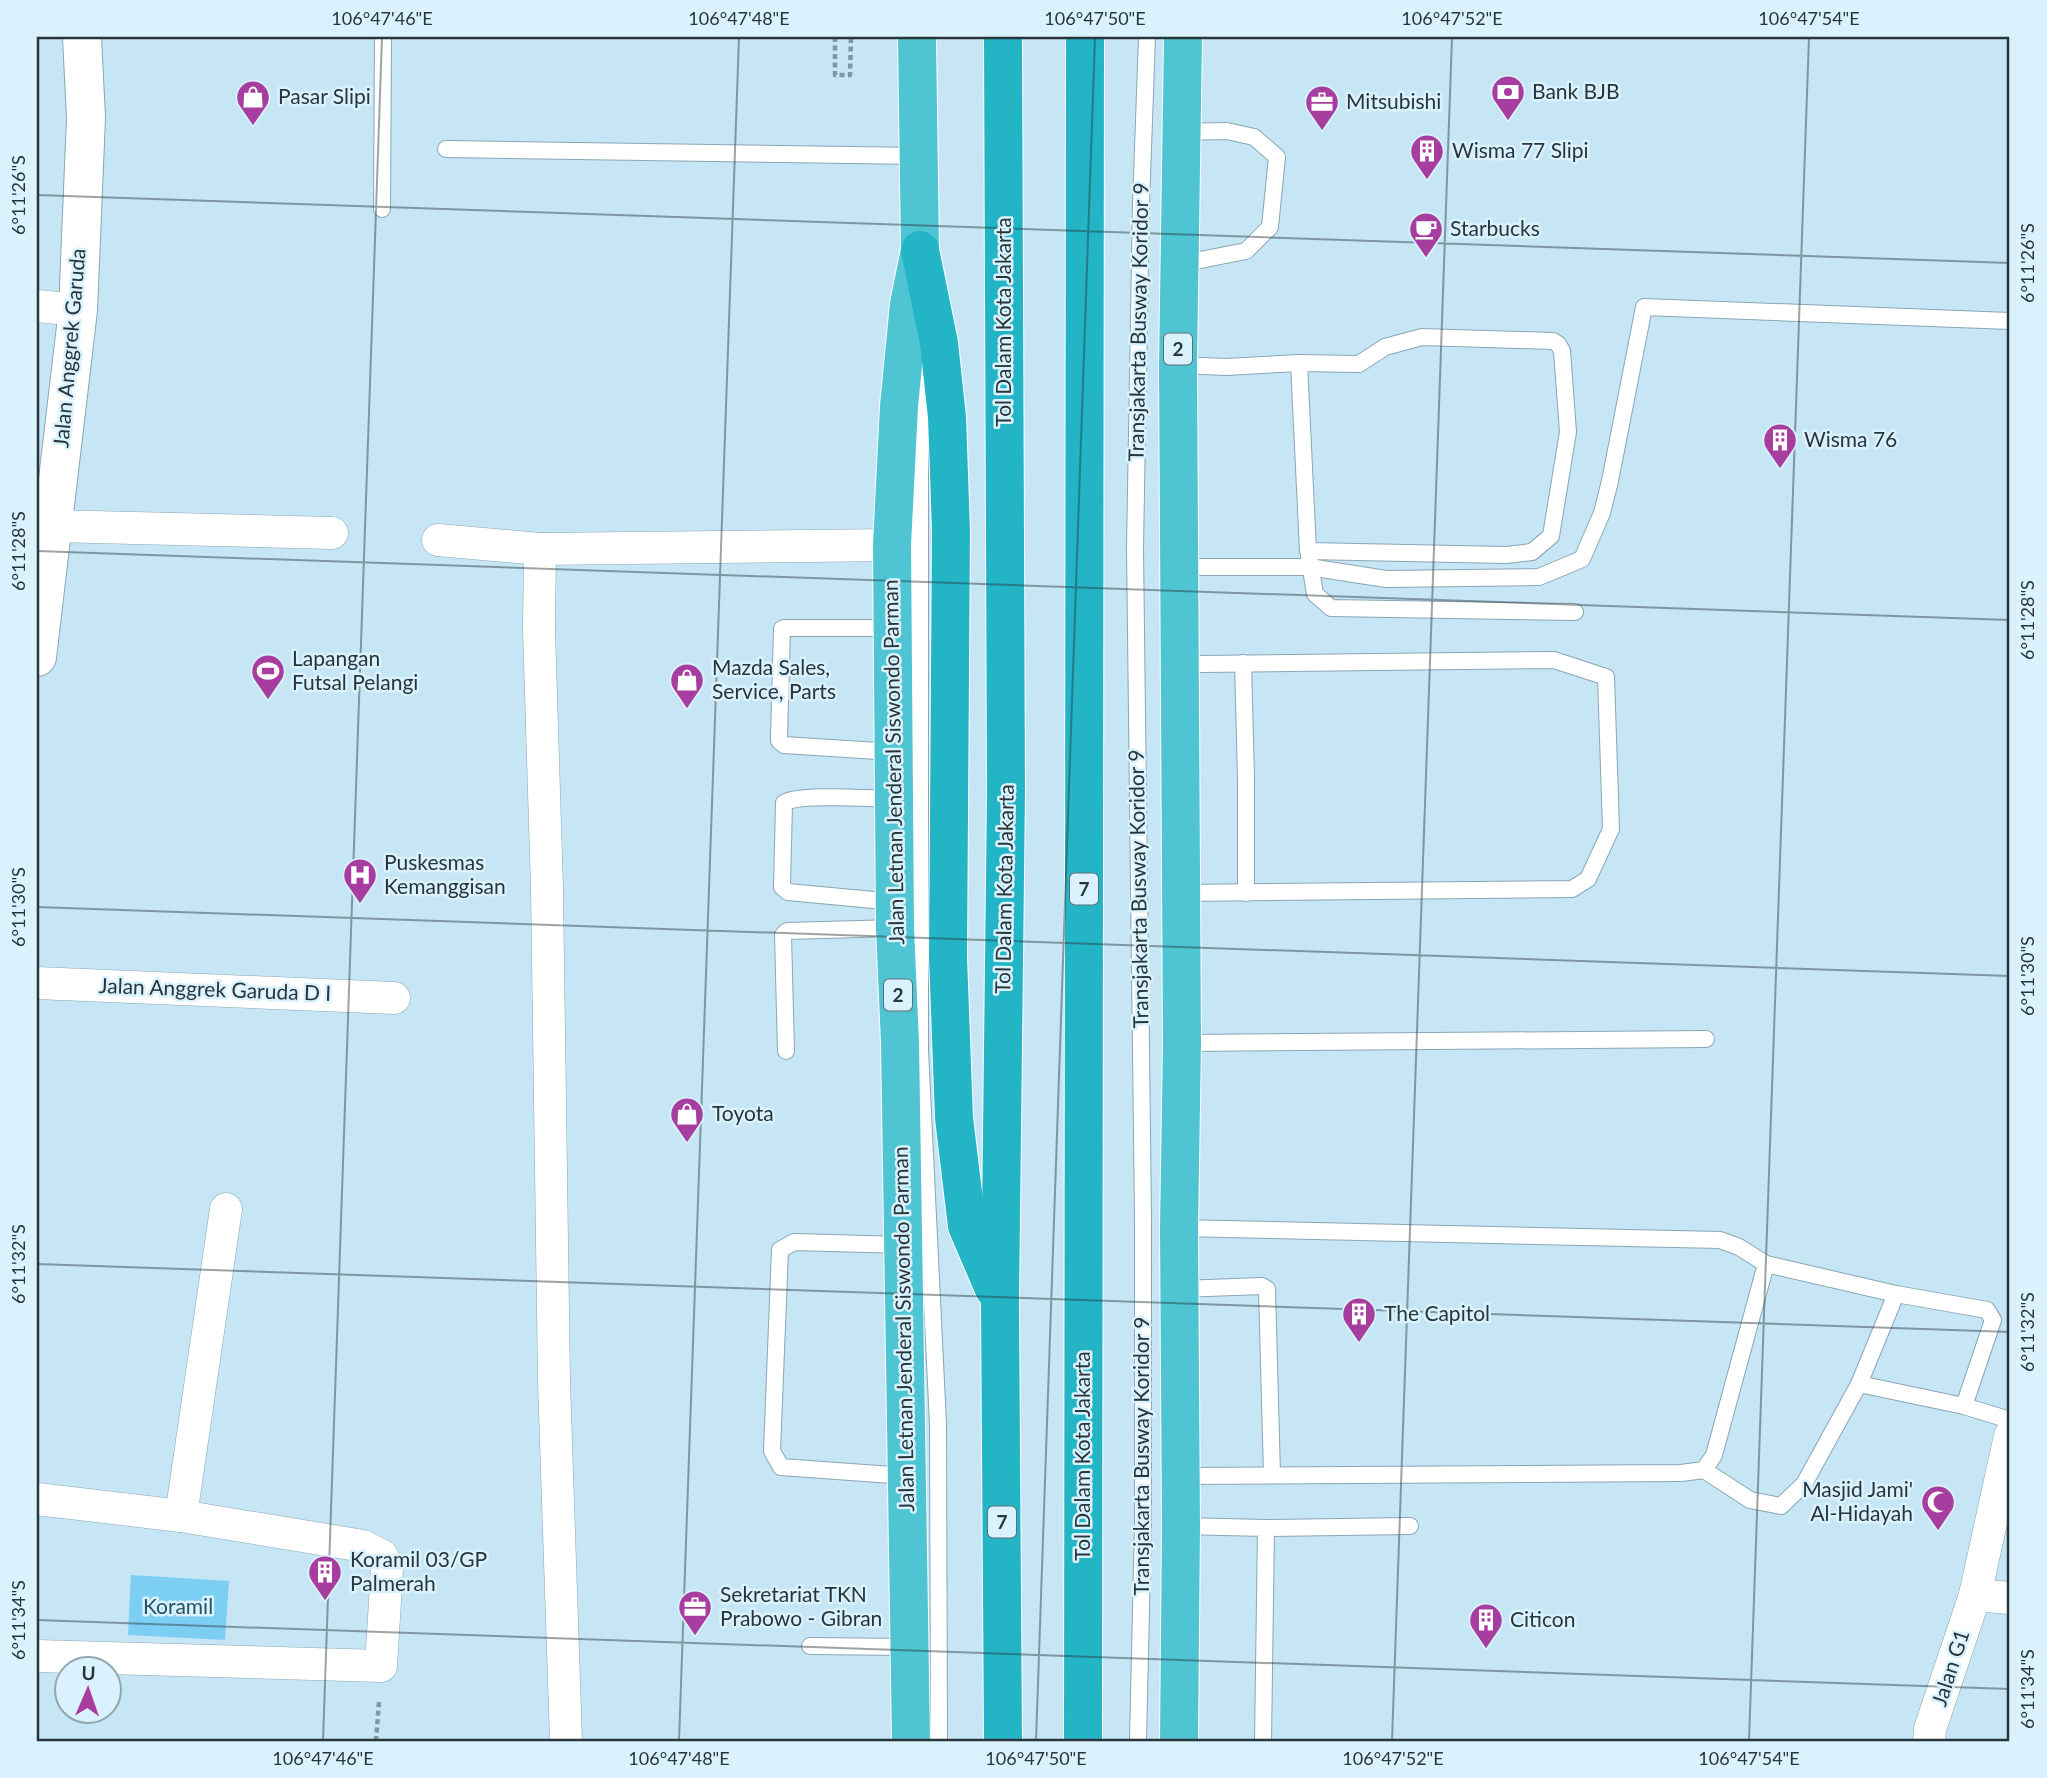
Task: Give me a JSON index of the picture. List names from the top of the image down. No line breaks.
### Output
{"streets":{"highway":["Tol Dalam Kota Jakarta","2","Jalan Letnan Jenderal Siswondo Parman","7"],"street":["Jalan Anggrek Garuda","Jalan Anggrek Garuda D I","Jalan G1"],"lane":["Transjakarta Busway Koridor 9"]},"parks":["Koramil"],"places":{"bank":["Bank BJB"],"shop":["Pasar Slipi","Mazda Sales, Service, Parts","Toyota"],"office":["Mitsubishi","Sekretariat TKN Prabowo - Gibran"],"building":["Wisma 77 Slipi","Wisma 76","The Capitol","Koramil 03/GP Palmerah","Citicon"],"cafe":["Starbucks"],"sports":["Lapangan Futsal Pelangi"],"hospital":["Puskesmas Kemanggisan"],"mosque":["Masjid Jami' Al-Hidayah"]},"north":"top","coordinates":["106°47'46\"E","106°47'48\"E","106°47'50\"E","106°47'52\"E","106°47'54\"E","6°11'26\"S","6°11'28\"S","6°11'30\"S","6°11'32\"S","6°11'34\"S"]}
